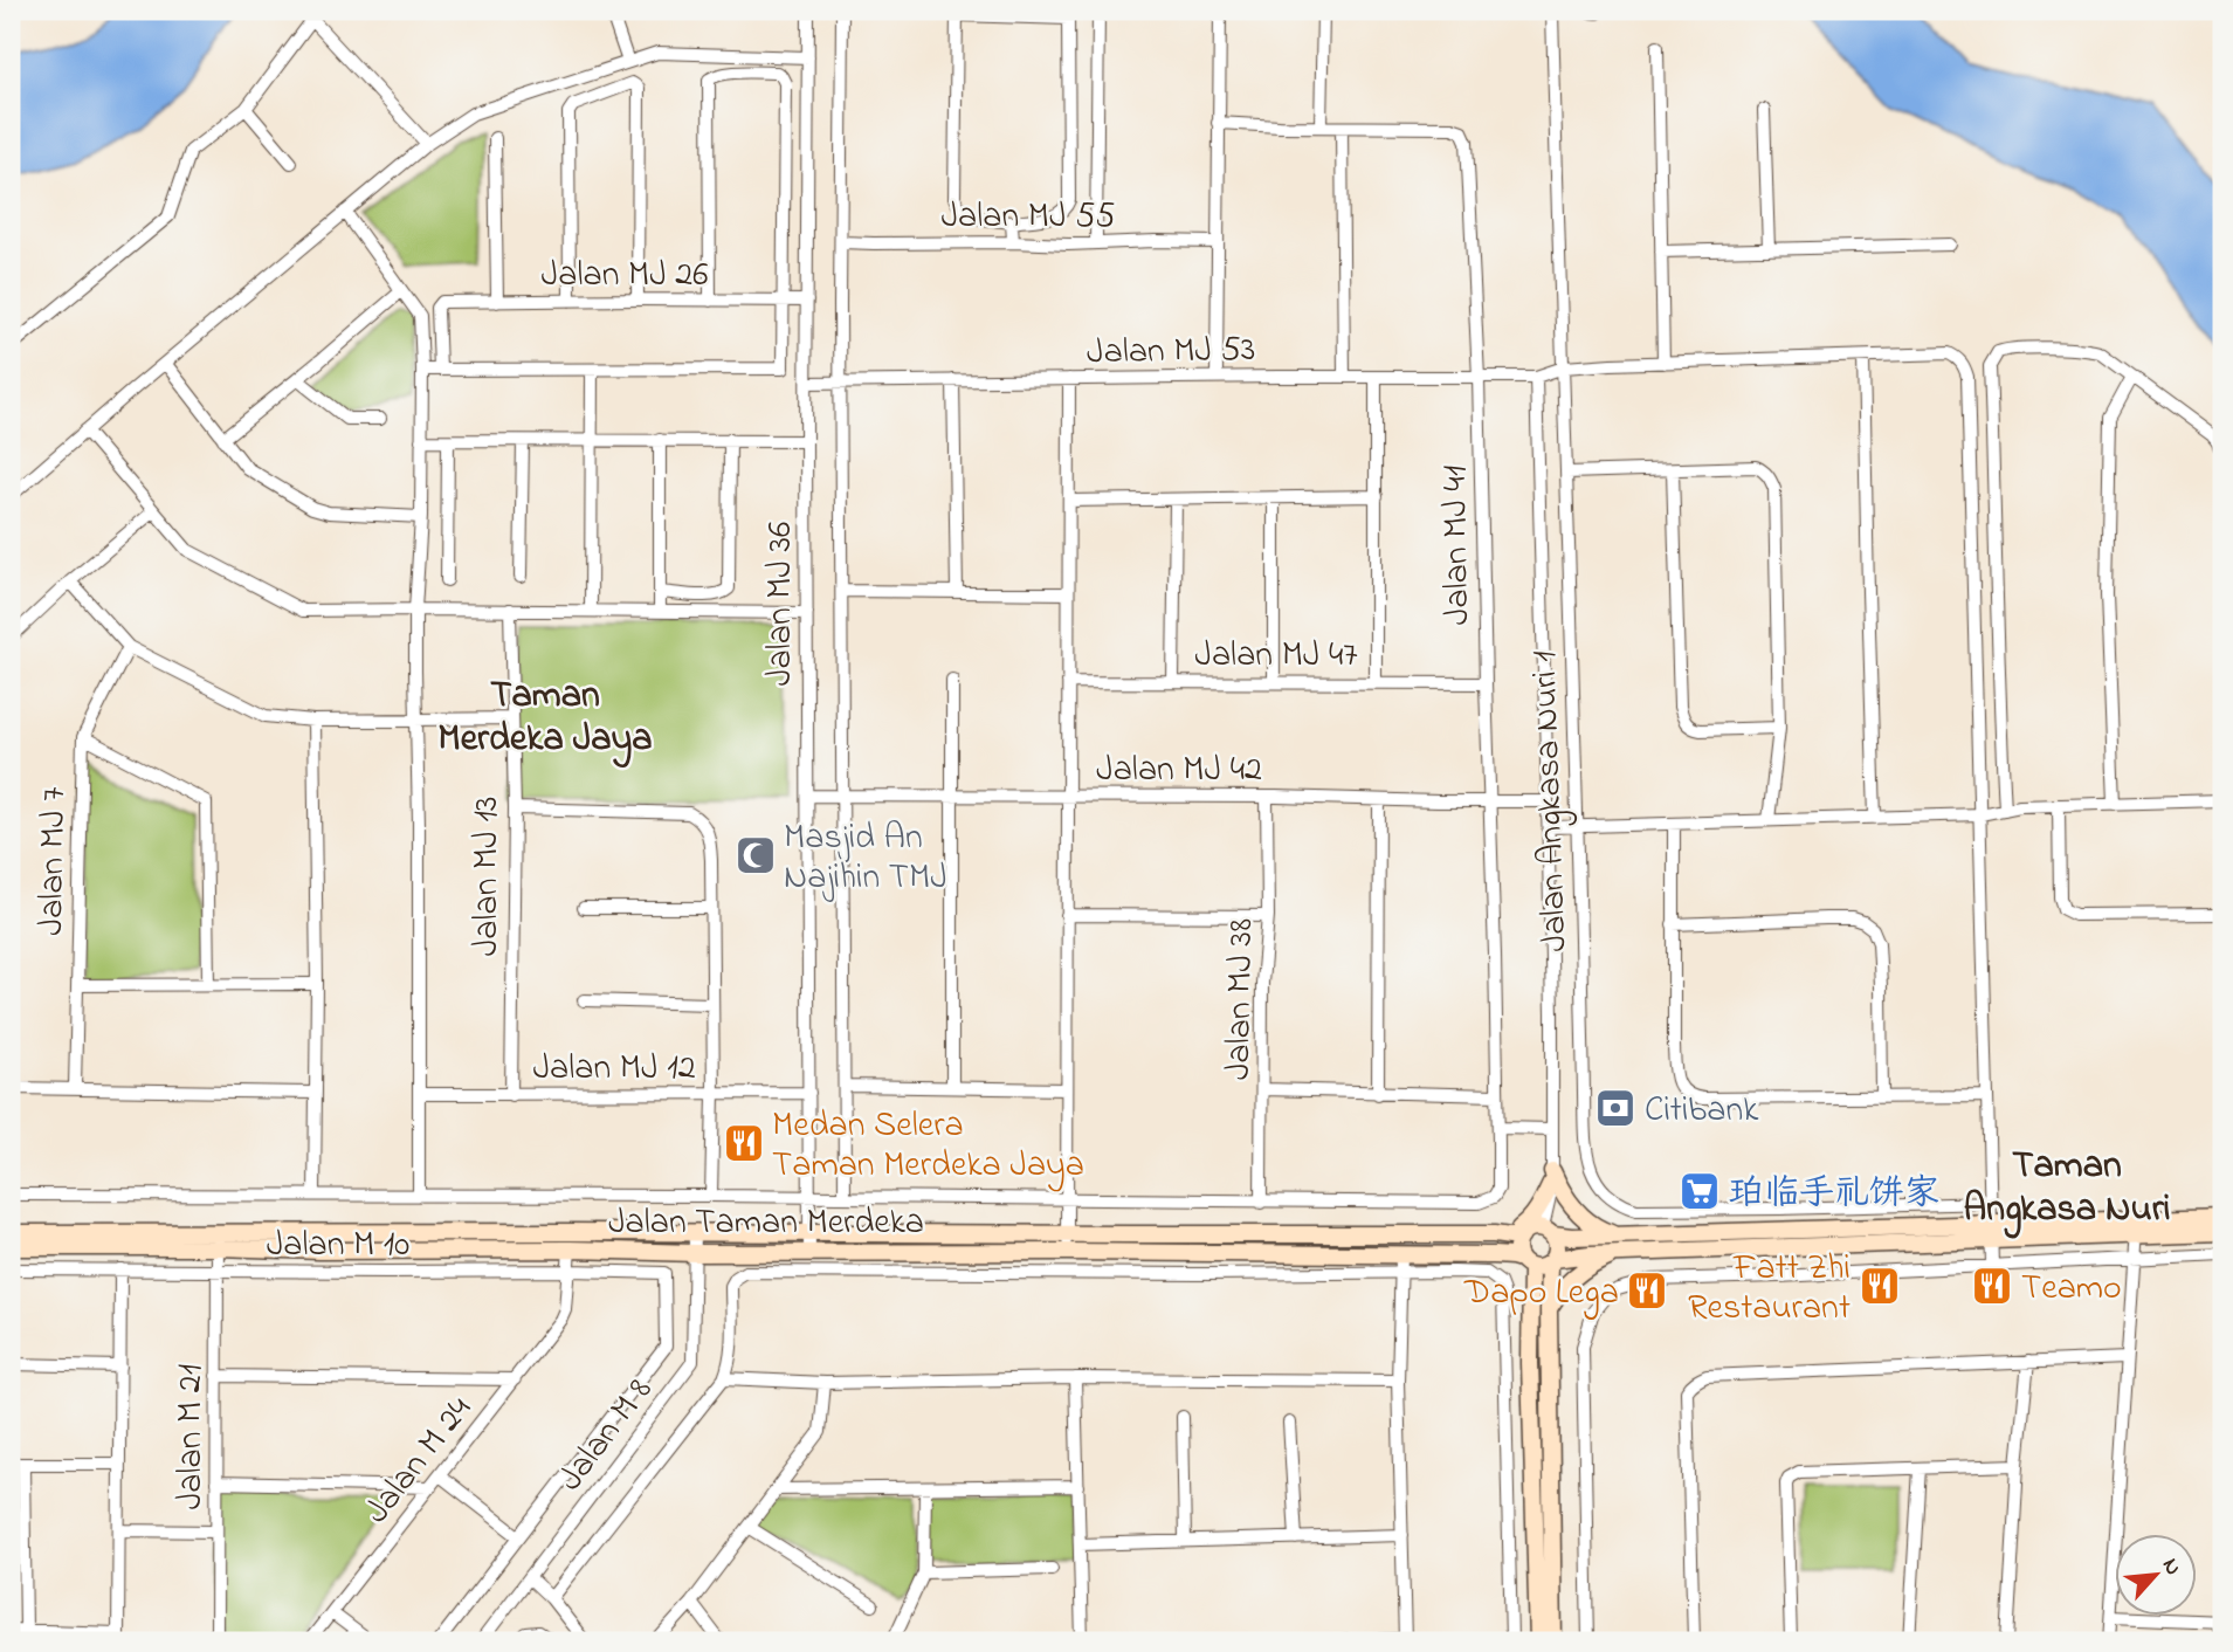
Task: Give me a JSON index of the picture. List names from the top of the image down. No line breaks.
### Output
{"streets":{"main road":["Jalan Taman Merdeka"],"street":["Jalan MJ 55","Jalan MJ 26","Jalan MJ 53","Jalan MJ 41","Jalan MJ 36","Jalan MJ 47","Jalan MJ 42","Jalan Angkasa Nuri 1","Jalan MJ 7","Jalan MJ 13","Jalan MJ 38","Jalan MJ 12","Jalan M 10","Jalan M 8","Jalan M 21","Jalan M 24"]},"crossings":[["Jalan MJ 26","Jalan MJ 36"],["Jalan MJ 53","Jalan MJ 41"],["Jalan MJ 53","Jalan MJ 36"],["Jalan MJ 53","Jalan Angkasa Nuri 1"],["Jalan MJ 41","Jalan MJ 47"],["Jalan MJ 41","Jalan MJ 42"],["Jalan MJ 41","Jalan MJ 38"],["Jalan MJ 36","Jalan MJ 42"],["Jalan MJ 36","Jalan MJ 12"],["Jalan MJ 36","Jalan Taman Merdeka"],["Jalan MJ 42","Jalan MJ 38"],["Jalan MJ 13","Jalan MJ 12"],["Jalan Taman Merdeka","Jalan M 8"],["Jalan Taman Merdeka","Jalan M 21"],["Jalan M 10","Jalan M 21"],["Jalan M 10","Jalan M 24"]],"districts":["Taman Merdeka Jaya","Taman Angkasa Nuri"],"places":{"mosque":["Masjid An Najihin TMJ"],"bank":["Citibank"],"restaurant":["Medan Selera Taman Merdeka Jaya","Fatt Zhi Restaurant","Teamo","Dapo Lega"],"supermarket":["珀临手礼饼家"]},"north":"top right"}
